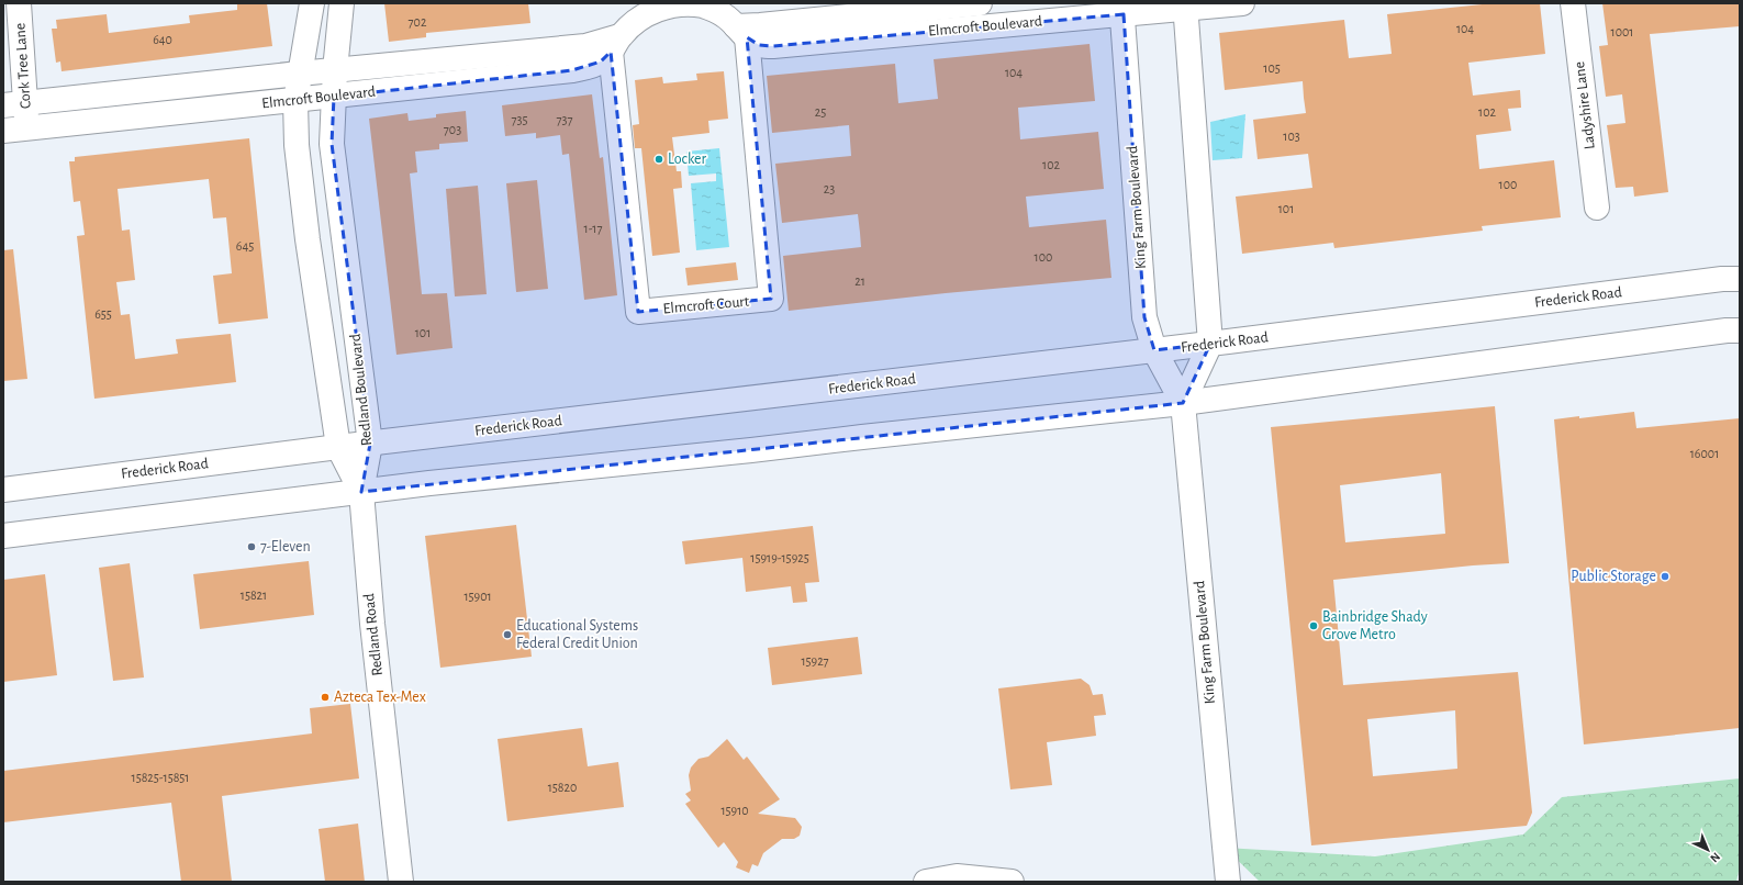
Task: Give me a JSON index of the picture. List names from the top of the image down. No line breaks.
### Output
{"streets":{"main road":["Elmcroft Boulevard","Cork Tree Lane","Ladyshire Lane","King Farm Boulevard","Frederick Road","Elmcroft Court","Redland Boulevard","Redland Road"]},"crossings":[["Elmcroft Boulevard","Cork Tree Lane"],["Elmcroft Boulevard","King Farm Boulevard"],["Elmcroft Boulevard","Elmcroft Court"],["Elmcroft Boulevard","Redland Boulevard"],["King Farm Boulevard","Frederick Road"],["Frederick Road","Redland Boulevard"],["Redland Boulevard","Redland Road"]],"places":["Locker","7-Eleven","Public Storage","Bainbridge Shady Grove Metro","Educational Systems Federal Credit Union","Azteca Tex-Mex"],"house_numbers":["702","104","1001","640","105","104","25","102","735","737","703","103","102","100","23","101","1-17","645","100","21","655","101","16001","15919-15925","15821","15901","15927","15825-15851","15820","15910"],"north":"bottom right"}
